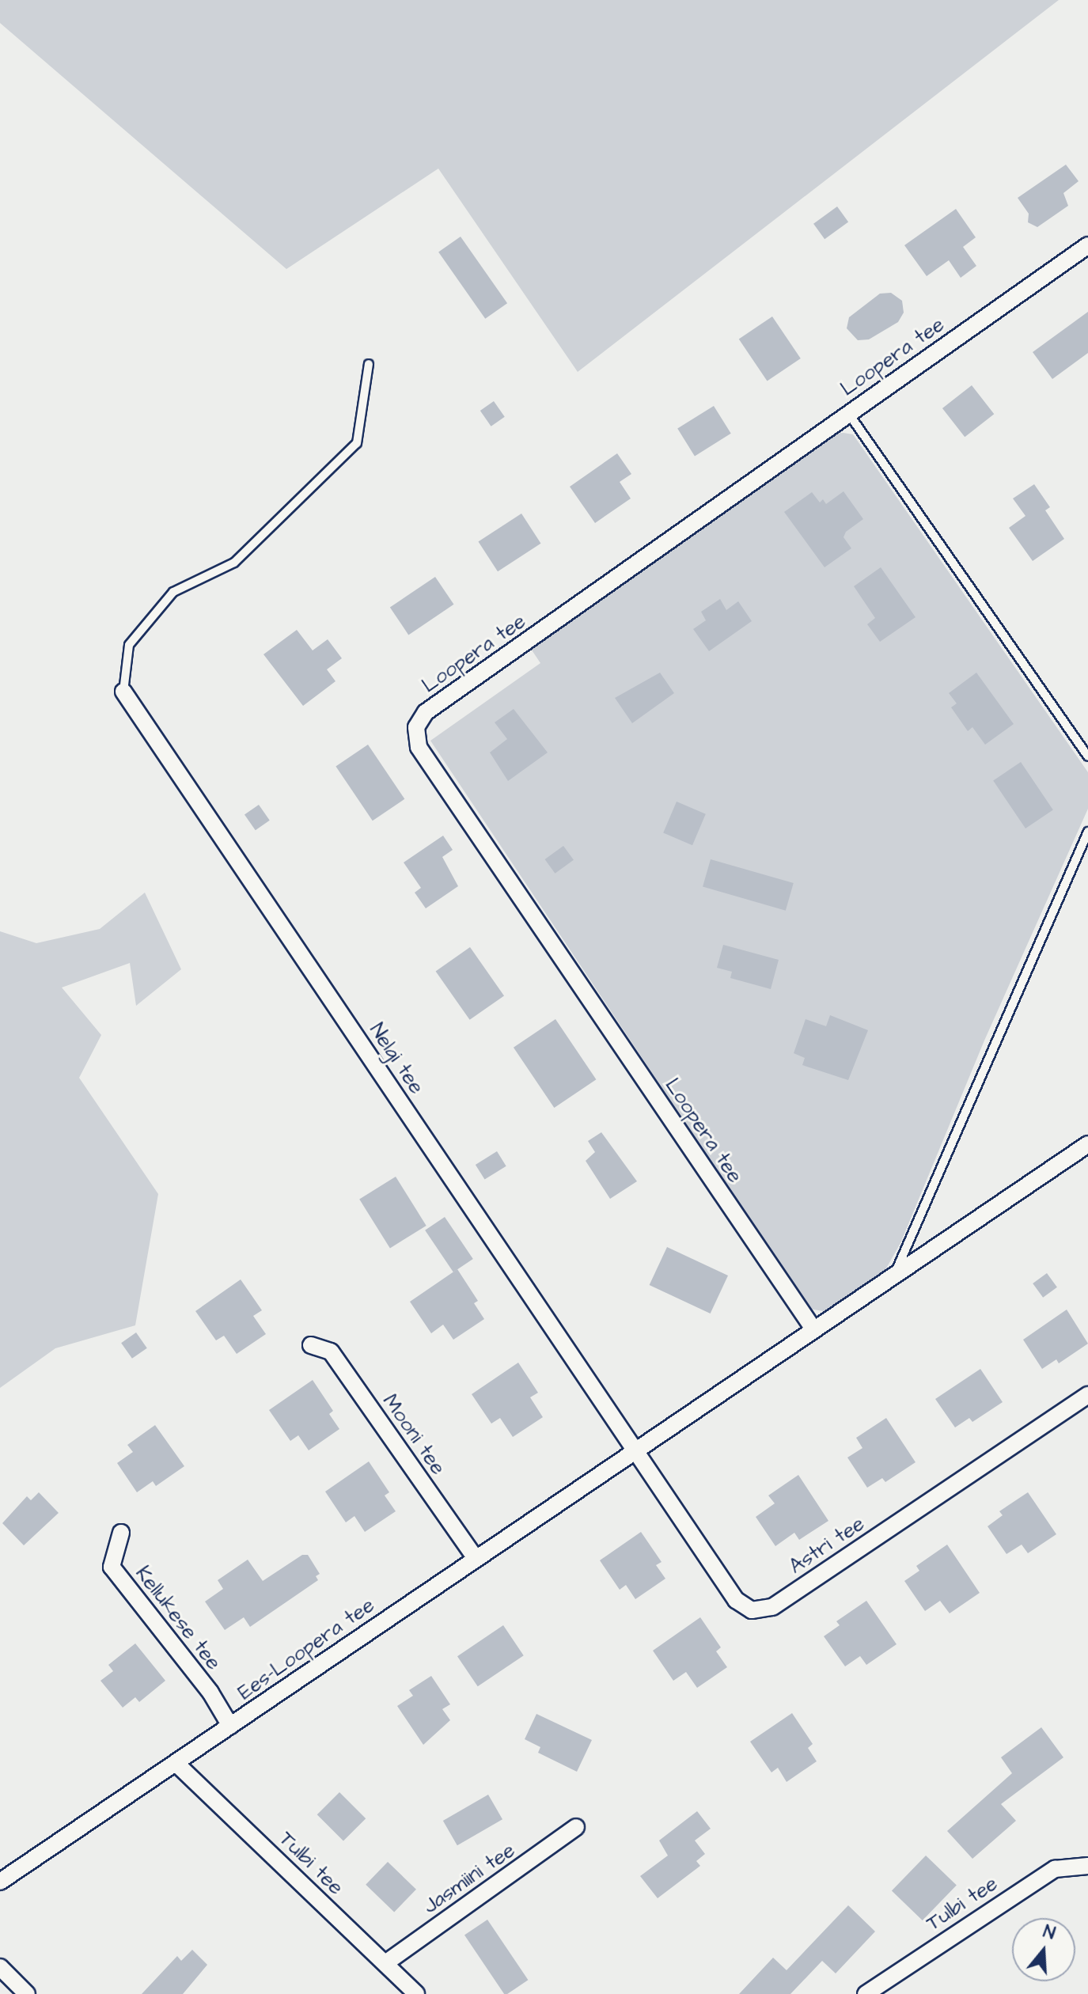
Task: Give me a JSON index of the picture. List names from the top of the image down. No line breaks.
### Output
{"streets":{"street":["Loopera tee","Nelgi tee","Mooni tee","Astri tee","Kellukese tee","Ees-Loopera tee","Tulbi tee","Jasmiini tee"]},"crossings":[["Nelgi tee","Astri tee"],["Nelgi tee","Ees-Loopera tee"],["Mooni tee","Ees-Loopera tee"],["Astri tee","Ees-Loopera tee"],["Kellukese tee","Ees-Loopera tee"],["Ees-Loopera tee","Tulbi tee"],["Tulbi tee","Jasmiini tee"]],"north":"top"}
